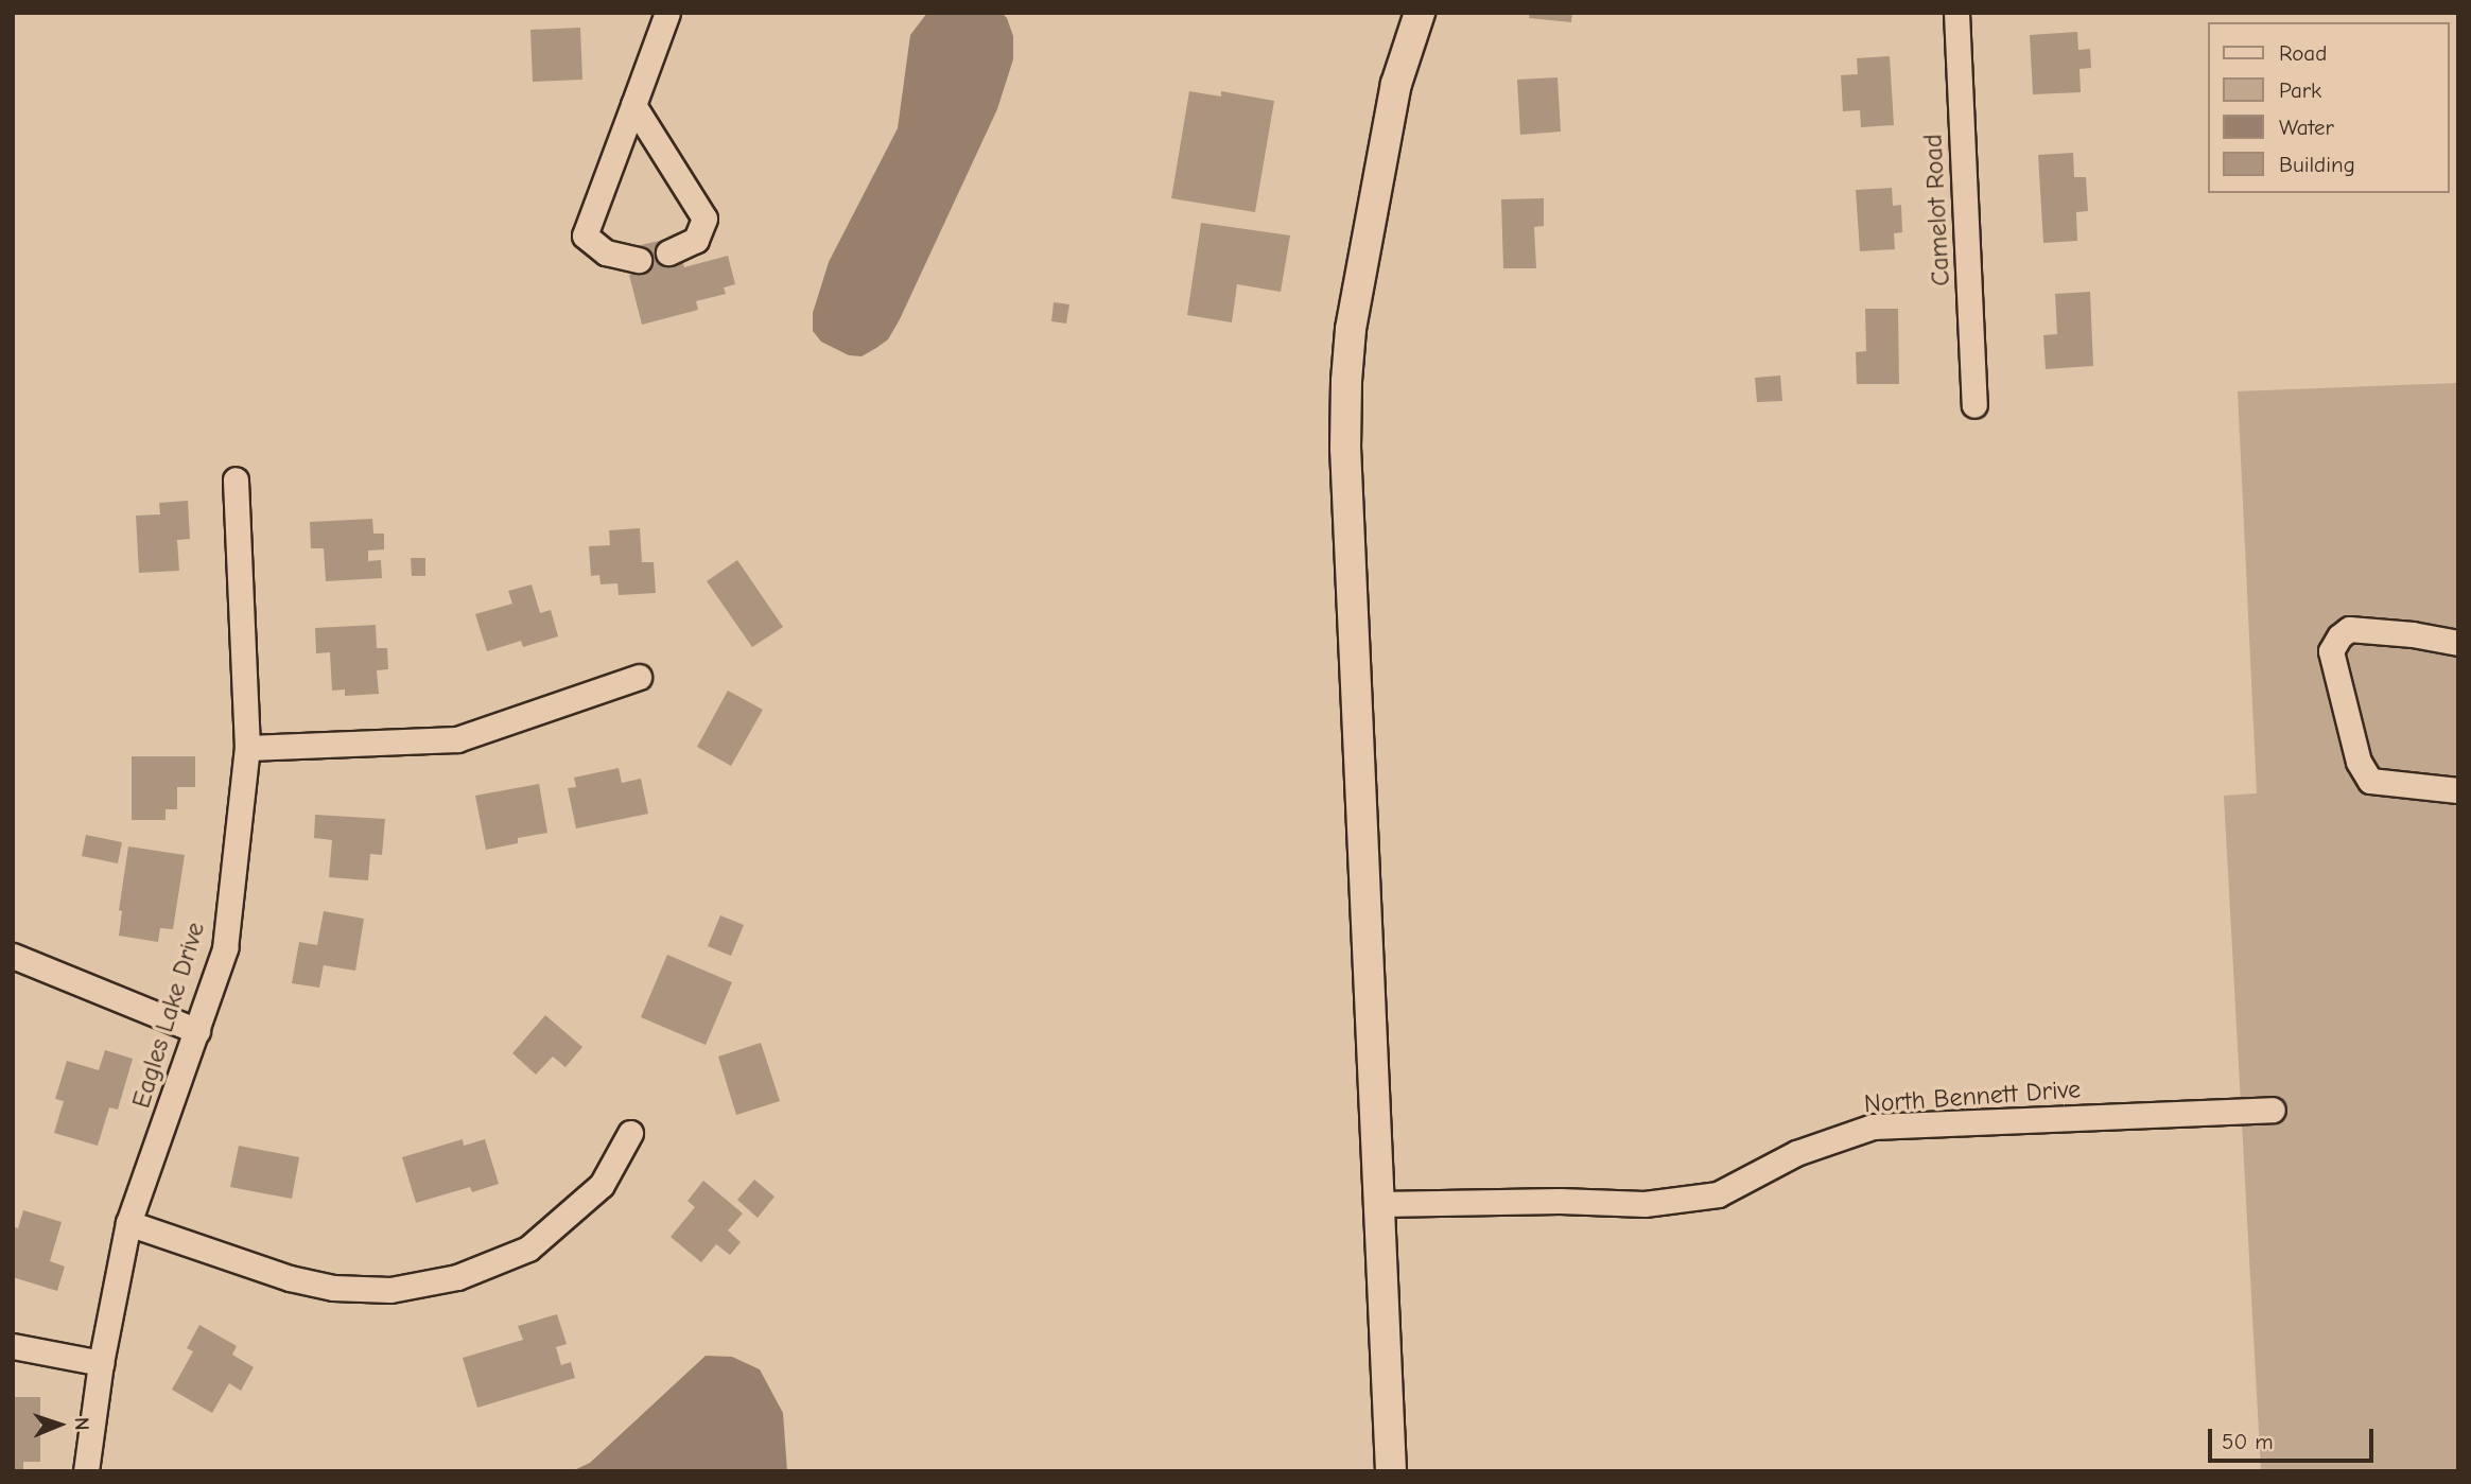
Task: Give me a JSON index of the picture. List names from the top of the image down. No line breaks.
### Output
{"streets":{"street":["Camelot Road","Eagles Lake Drive","North Bennett Drive"]},"legend":["Road","Park","Water","Building"],"scale_bar":"50 m","north":"right"}
